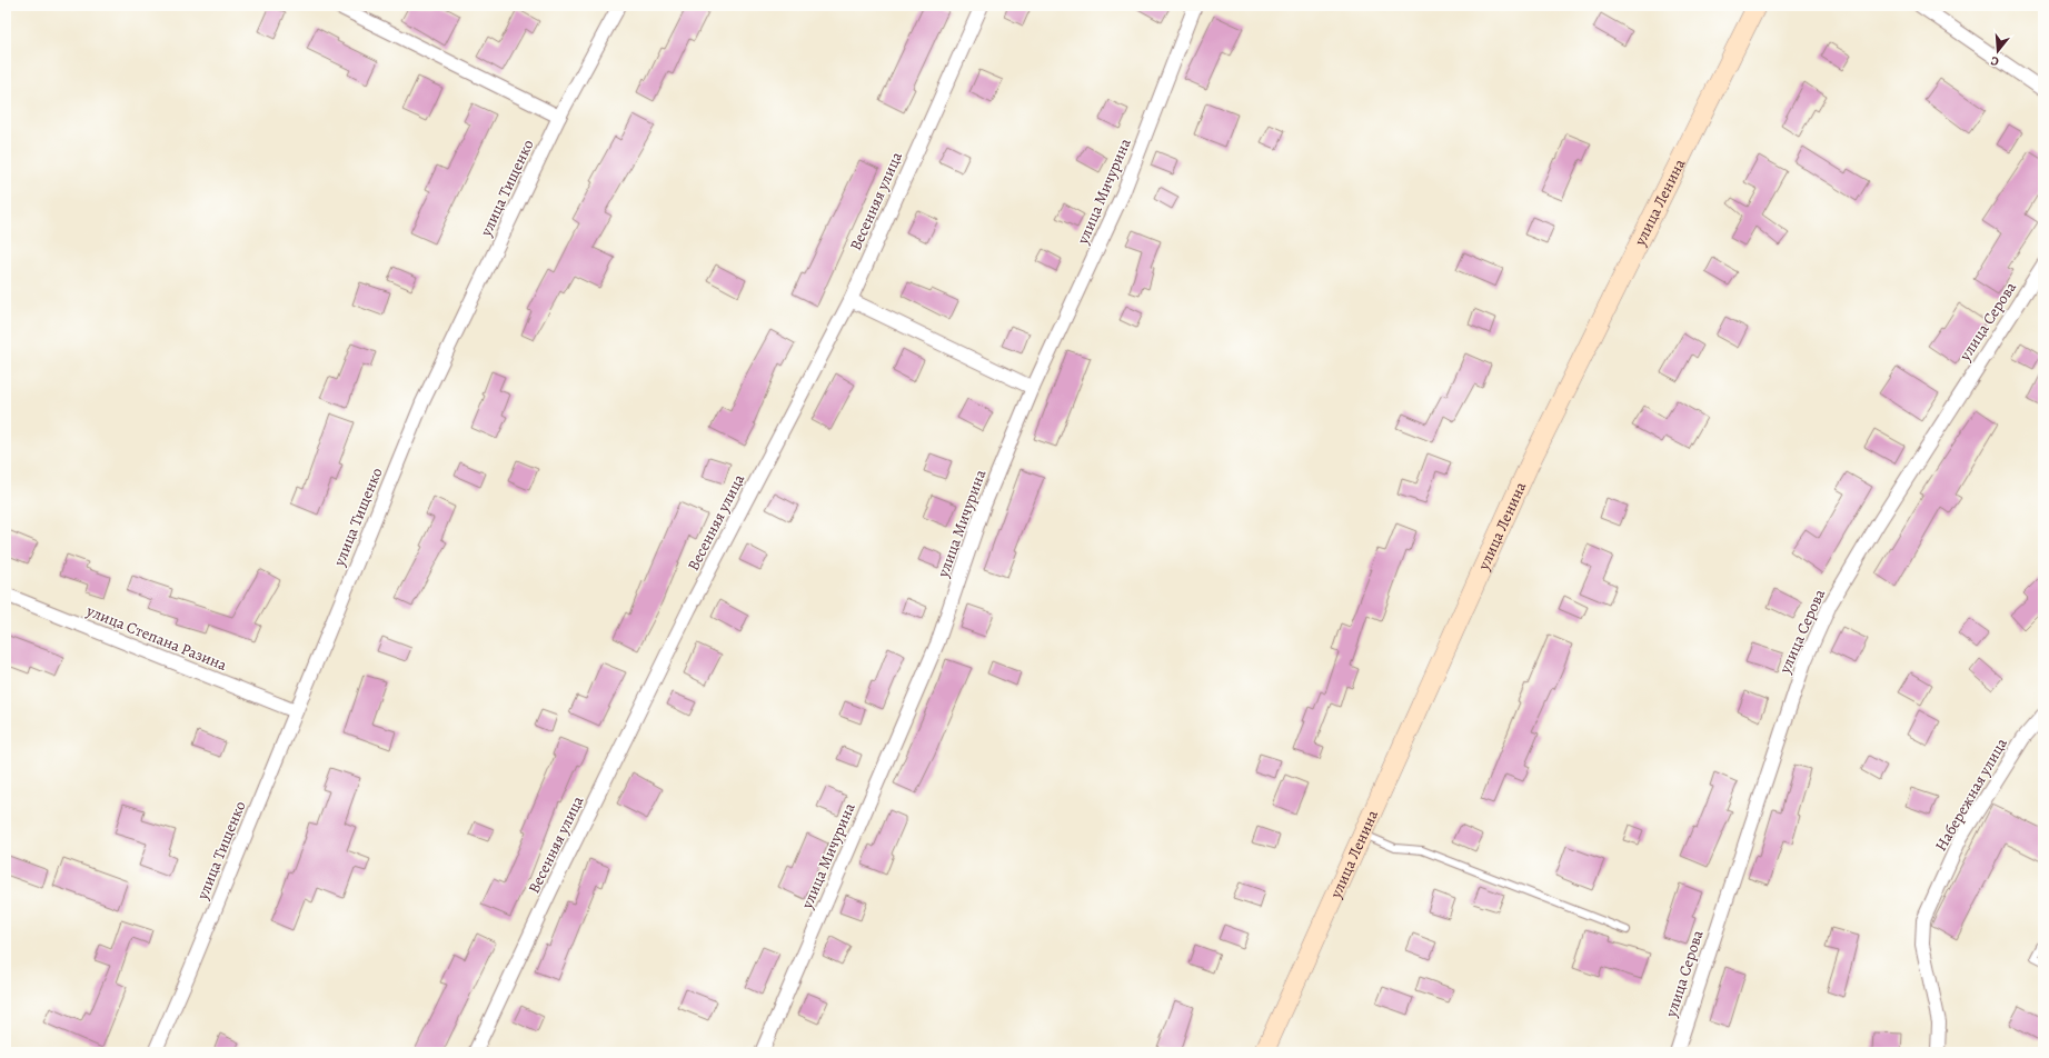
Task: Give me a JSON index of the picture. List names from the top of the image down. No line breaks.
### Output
{"streets":{"main road":["улица Ленина"],"street":["улица Тищенко","улица Мичурина","Весенняя улица","улица Серова","улица Степана Разина","Набережная улица"]},"crossings":[["улица Тищенко","улица Степана Разина"]],"north":"bottom"}
